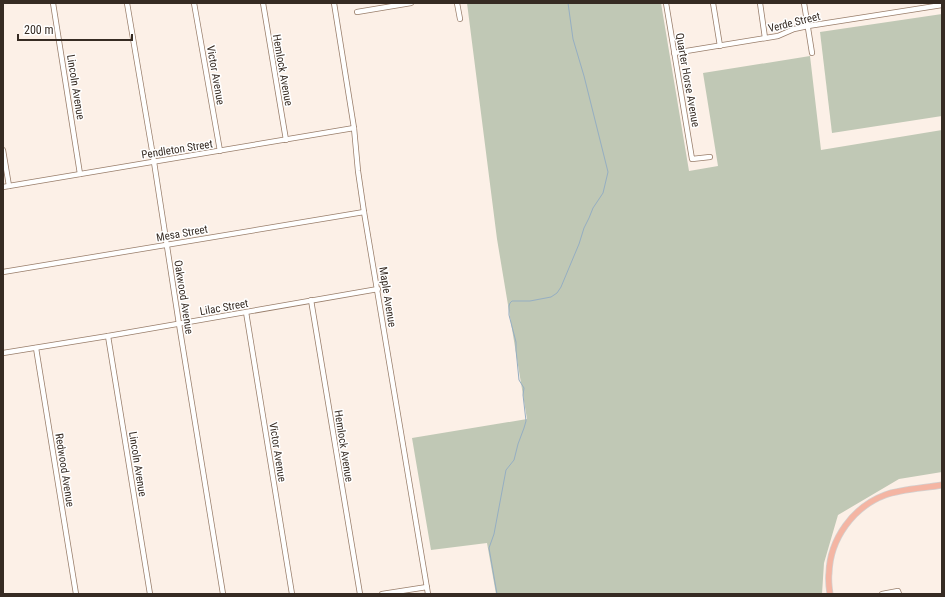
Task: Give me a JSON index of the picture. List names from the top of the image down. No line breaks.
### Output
{"streets":{"street":["Verde Street","Hemlock Avenue","Victor Avenue","Quarter Horse Avenue","Lincoln Avenue","Pendleton Street","Mesa Street","Oakwood Avenue","Maple Avenue","Lilac Street","Redwood Avenue"]},"crossings":[["Verde Street","Quarter Horse Avenue"],["Hemlock Avenue","Pendleton Street"],["Hemlock Avenue","Lilac Street"],["Victor Avenue","Pendleton Street"],["Victor Avenue","Lilac Street"],["Lincoln Avenue","Pendleton Street"],["Lincoln Avenue","Lilac Street"],["Pendleton Street","Oakwood Avenue"],["Pendleton Street","Maple Avenue"],["Mesa Street","Oakwood Avenue"],["Mesa Street","Maple Avenue"],["Oakwood Avenue","Lilac Street"],["Maple Avenue","Lilac Street"],["Lilac Street","Redwood Avenue"]],"scale_bar":"200 m"}
